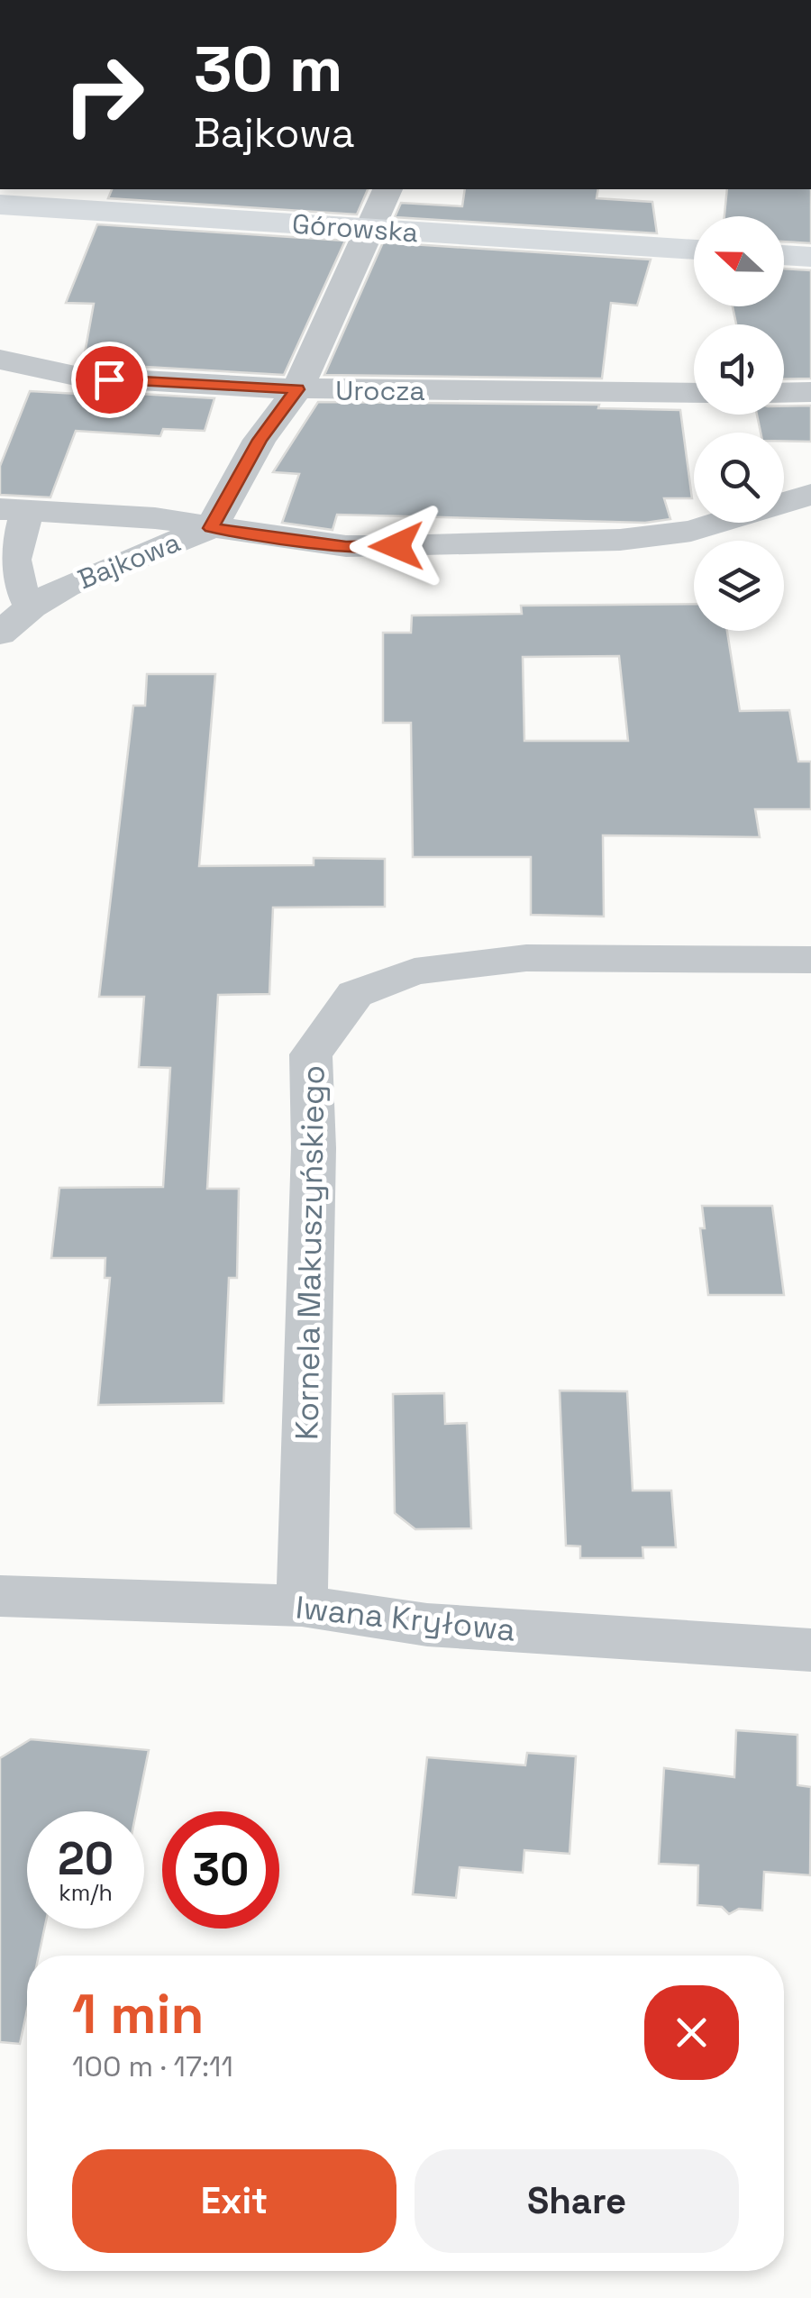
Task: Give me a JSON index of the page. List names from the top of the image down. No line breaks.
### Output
{"streets":{"street":["Górowska","Urocza","Bajkowa","Kornela Makuszyńskiego","Iwana Kryłowa"]},"crossings":[["Górowska","Bajkowa"],["Urocza","Bajkowa"],["Kornela Makuszyńskiego","Iwana Kryłowa"]],"north":"left","page":{"turn":["30 m","Bajkowa"],"speed":"20 km/h","limit":"30","heading":["1 min","100 m · 17:11"],"buttons":["Exit","Share"]}}
